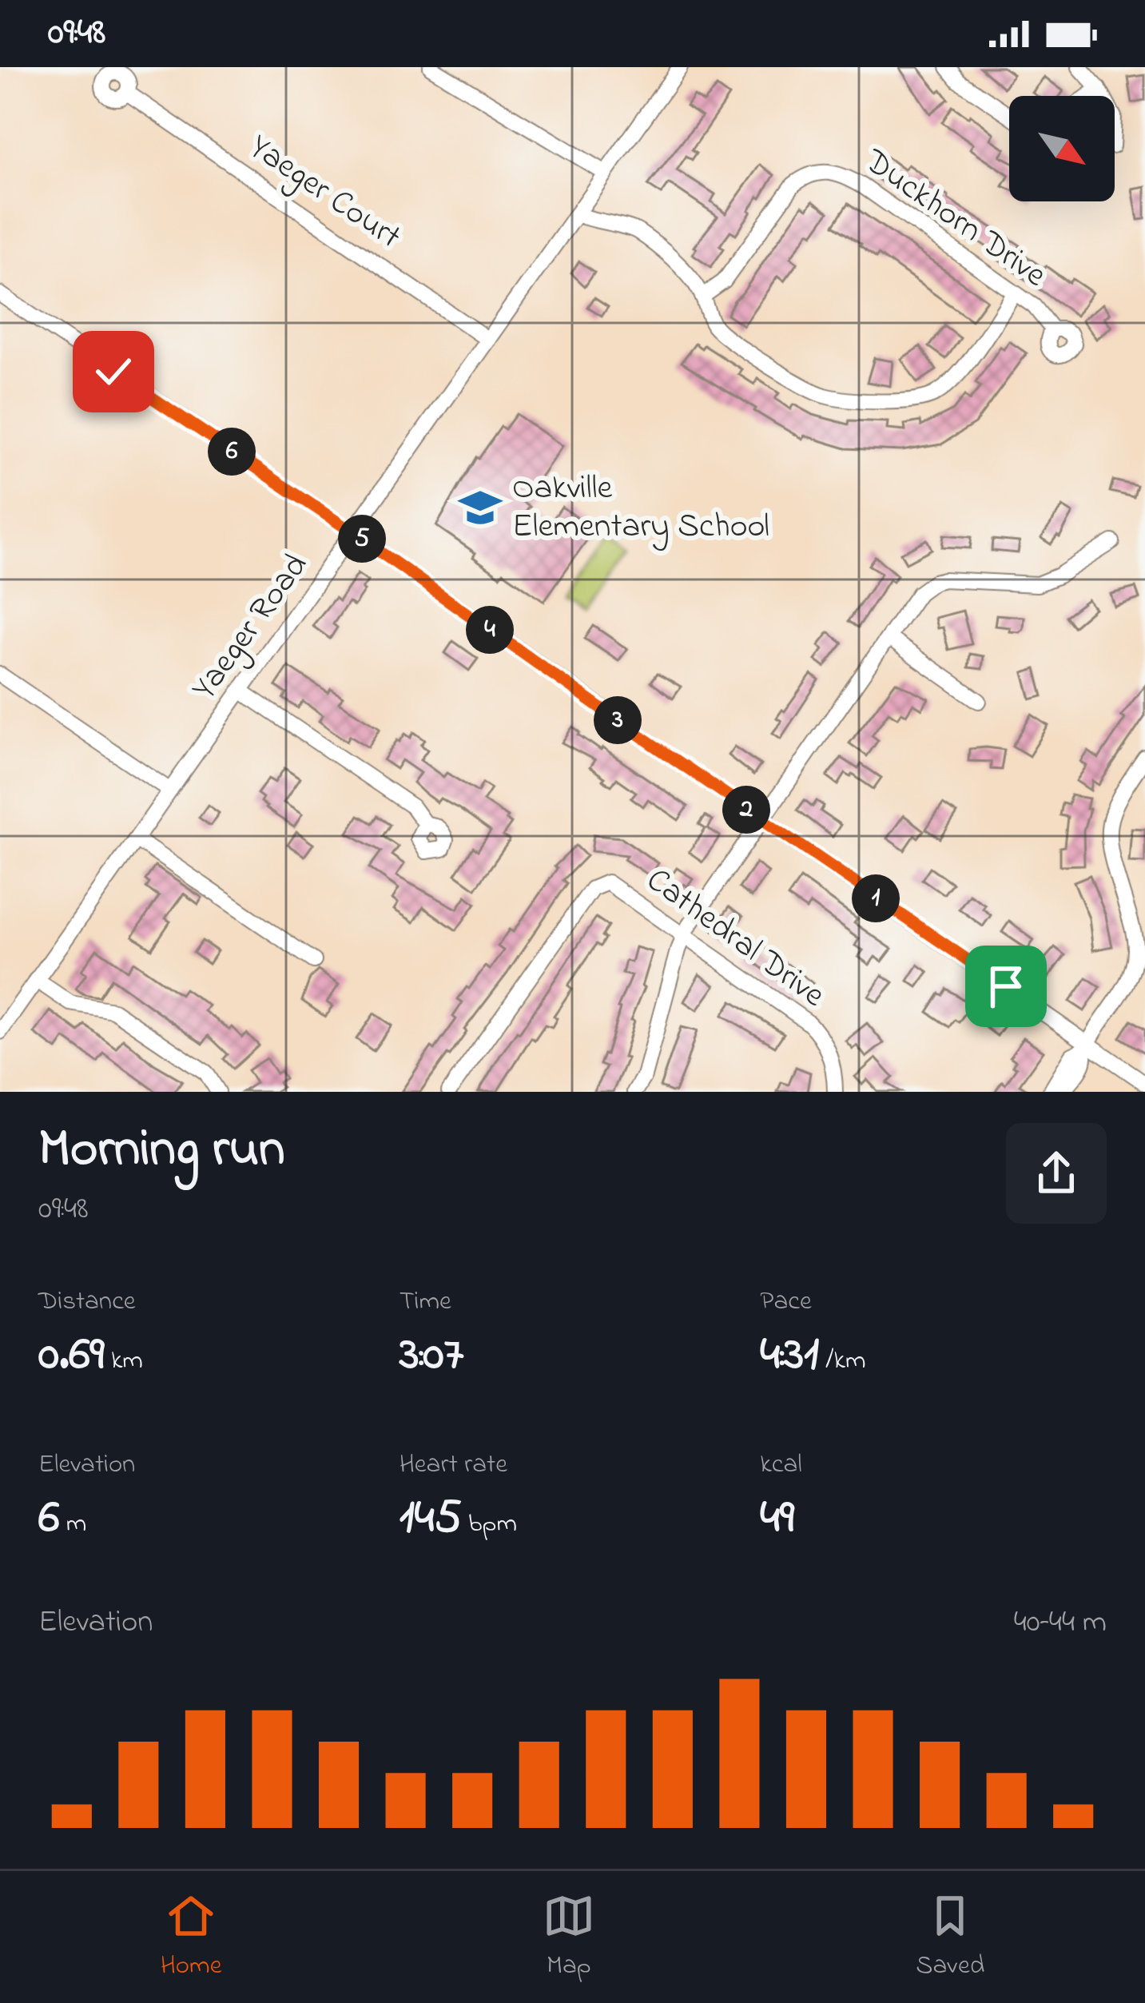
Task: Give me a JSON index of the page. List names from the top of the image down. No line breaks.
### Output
{"streets":{"street":["Yaeger Court","Duckhorn Drive","Yaeger Road","Cathedral Drive"]},"crossings":[["Yaeger Court","Yaeger Road"]],"places":{"school or university":["Oakville Elementary School"]},"north":"bottom right","page":{"status":"09:48","pins":["6","5","4","3","2","1"],"heading":["Morning run","09:48"],"stats":[["Distance","0.69 km"],["Time","3:07"],["Pace","4:31 /km"],["Elevation","6 m"],["Heart rate","145 bpm"],["kcal","49"]],"chart":["Elevation","40–44 m"],"tabs":["Home","Map","Saved"]}}
